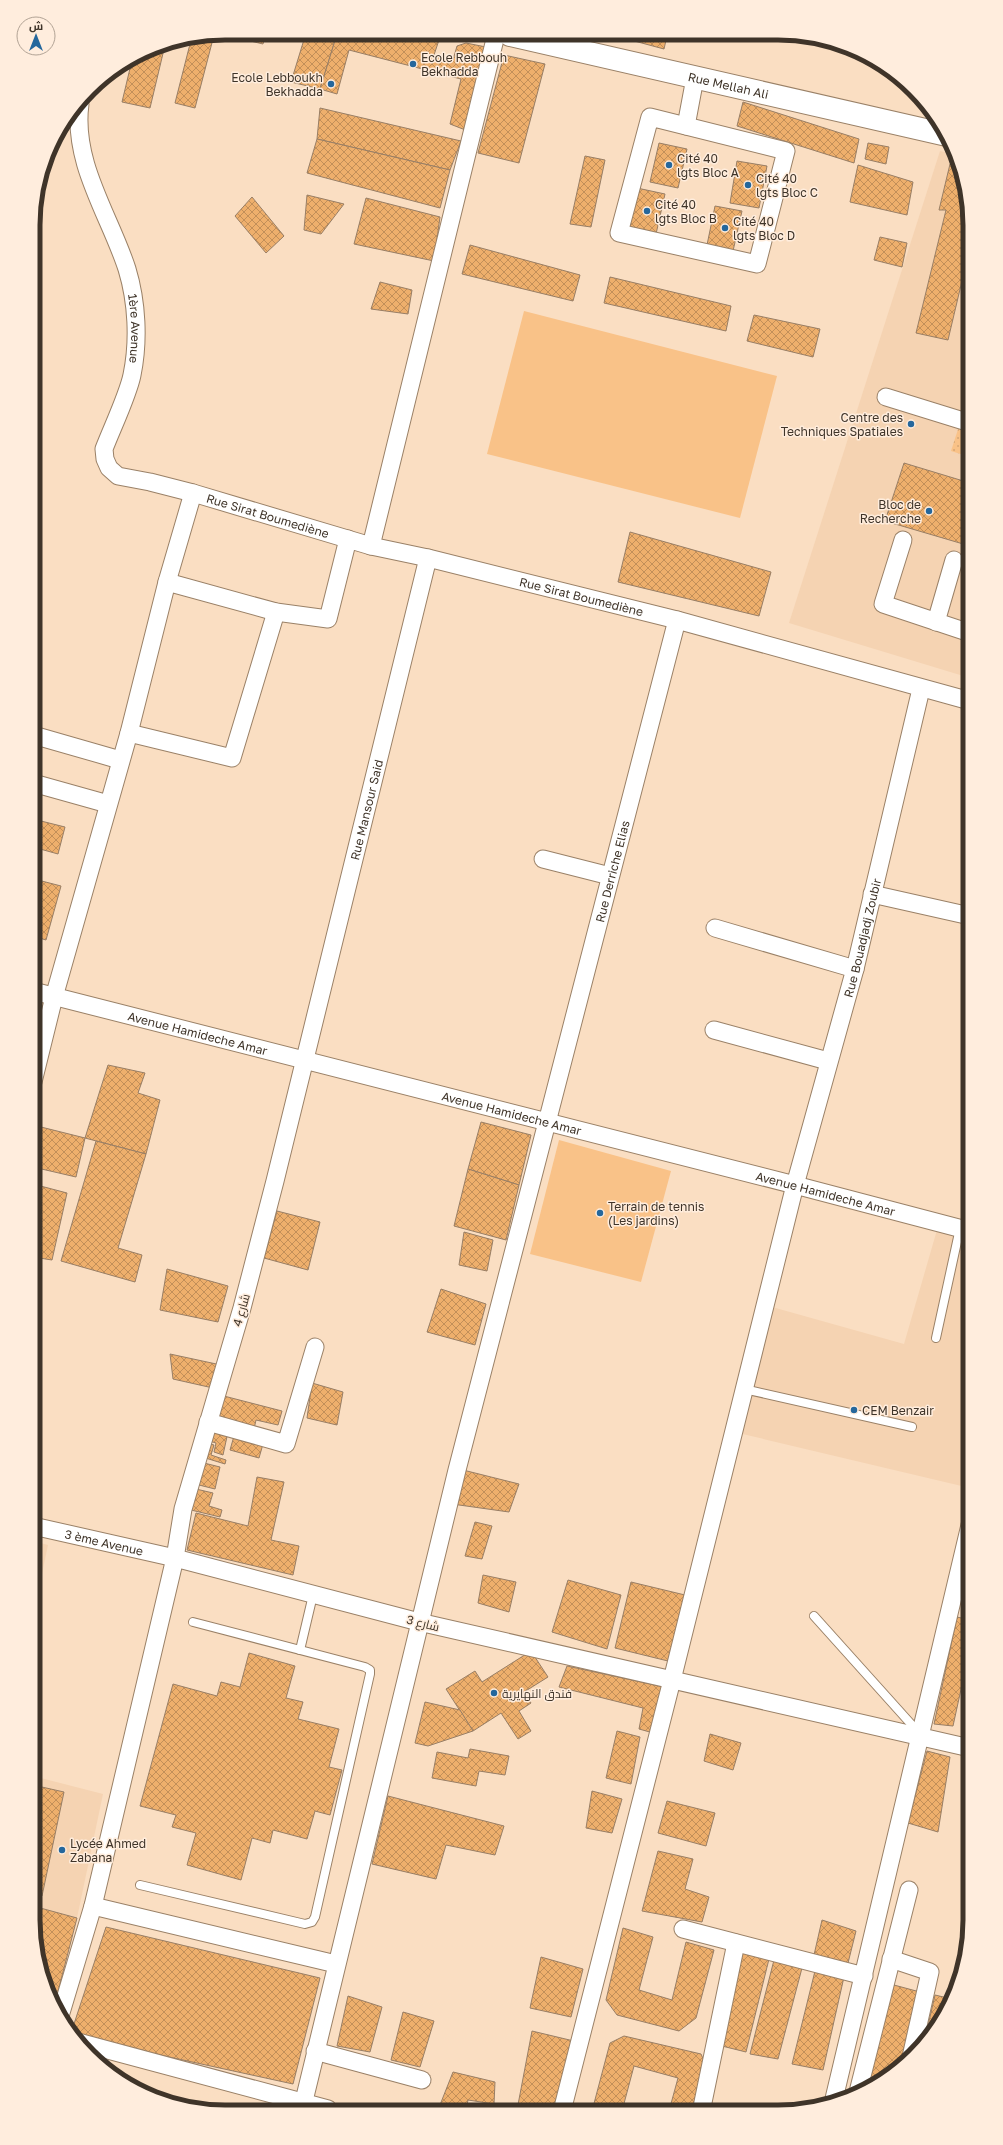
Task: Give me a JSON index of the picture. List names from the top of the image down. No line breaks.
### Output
{"streets":{"main road":["Rue Mellah Ali"],"street":["1ère Avenue","Rue Sirat Boumediène","Rue Mansour Said","Rue Derriche Elias","Rue Bouadjadj Zoubir","Avenue Hamideche Amar","شارع 4","3 ème Avenue","شارع 3"]},"crossings":[["1ère Avenue","Rue Sirat Boumediène"],["Rue Sirat Boumediène","Rue Mansour Said"],["Rue Sirat Boumediène","Rue Derriche Elias"],["Rue Sirat Boumediène","Rue Bouadjadj Zoubir"],["Rue Mansour Said","Avenue Hamideche Amar"],["Rue Mansour Said","شارع 4"],["Rue Derriche Elias","Avenue Hamideche Amar"],["Rue Derriche Elias","شارع 3"],["Rue Bouadjadj Zoubir","Avenue Hamideche Amar"],["Rue Bouadjadj Zoubir","شارع 3"],["Avenue Hamideche Amar","شارع 4"],["شارع 4","3 ème Avenue"],["شارع 4","شارع 3"],["3 ème Avenue","شارع 3"]],"places":["Ecole Rebbouh Bekhadda","Ecole Lebboukh Bekhadda","Cité 40 lgts Bloc A","Cité 40 lgts Bloc C","Cité 40 lgts Bloc B","Cité 40 lgts Bloc D","Centre des Techniques Spatiales","Bloc de Recherche","Terrain de tennis (Les jardins)","CEM Benzair","فندق النهايرية","Lycée Ahmed Zabana"],"north":"top"}
